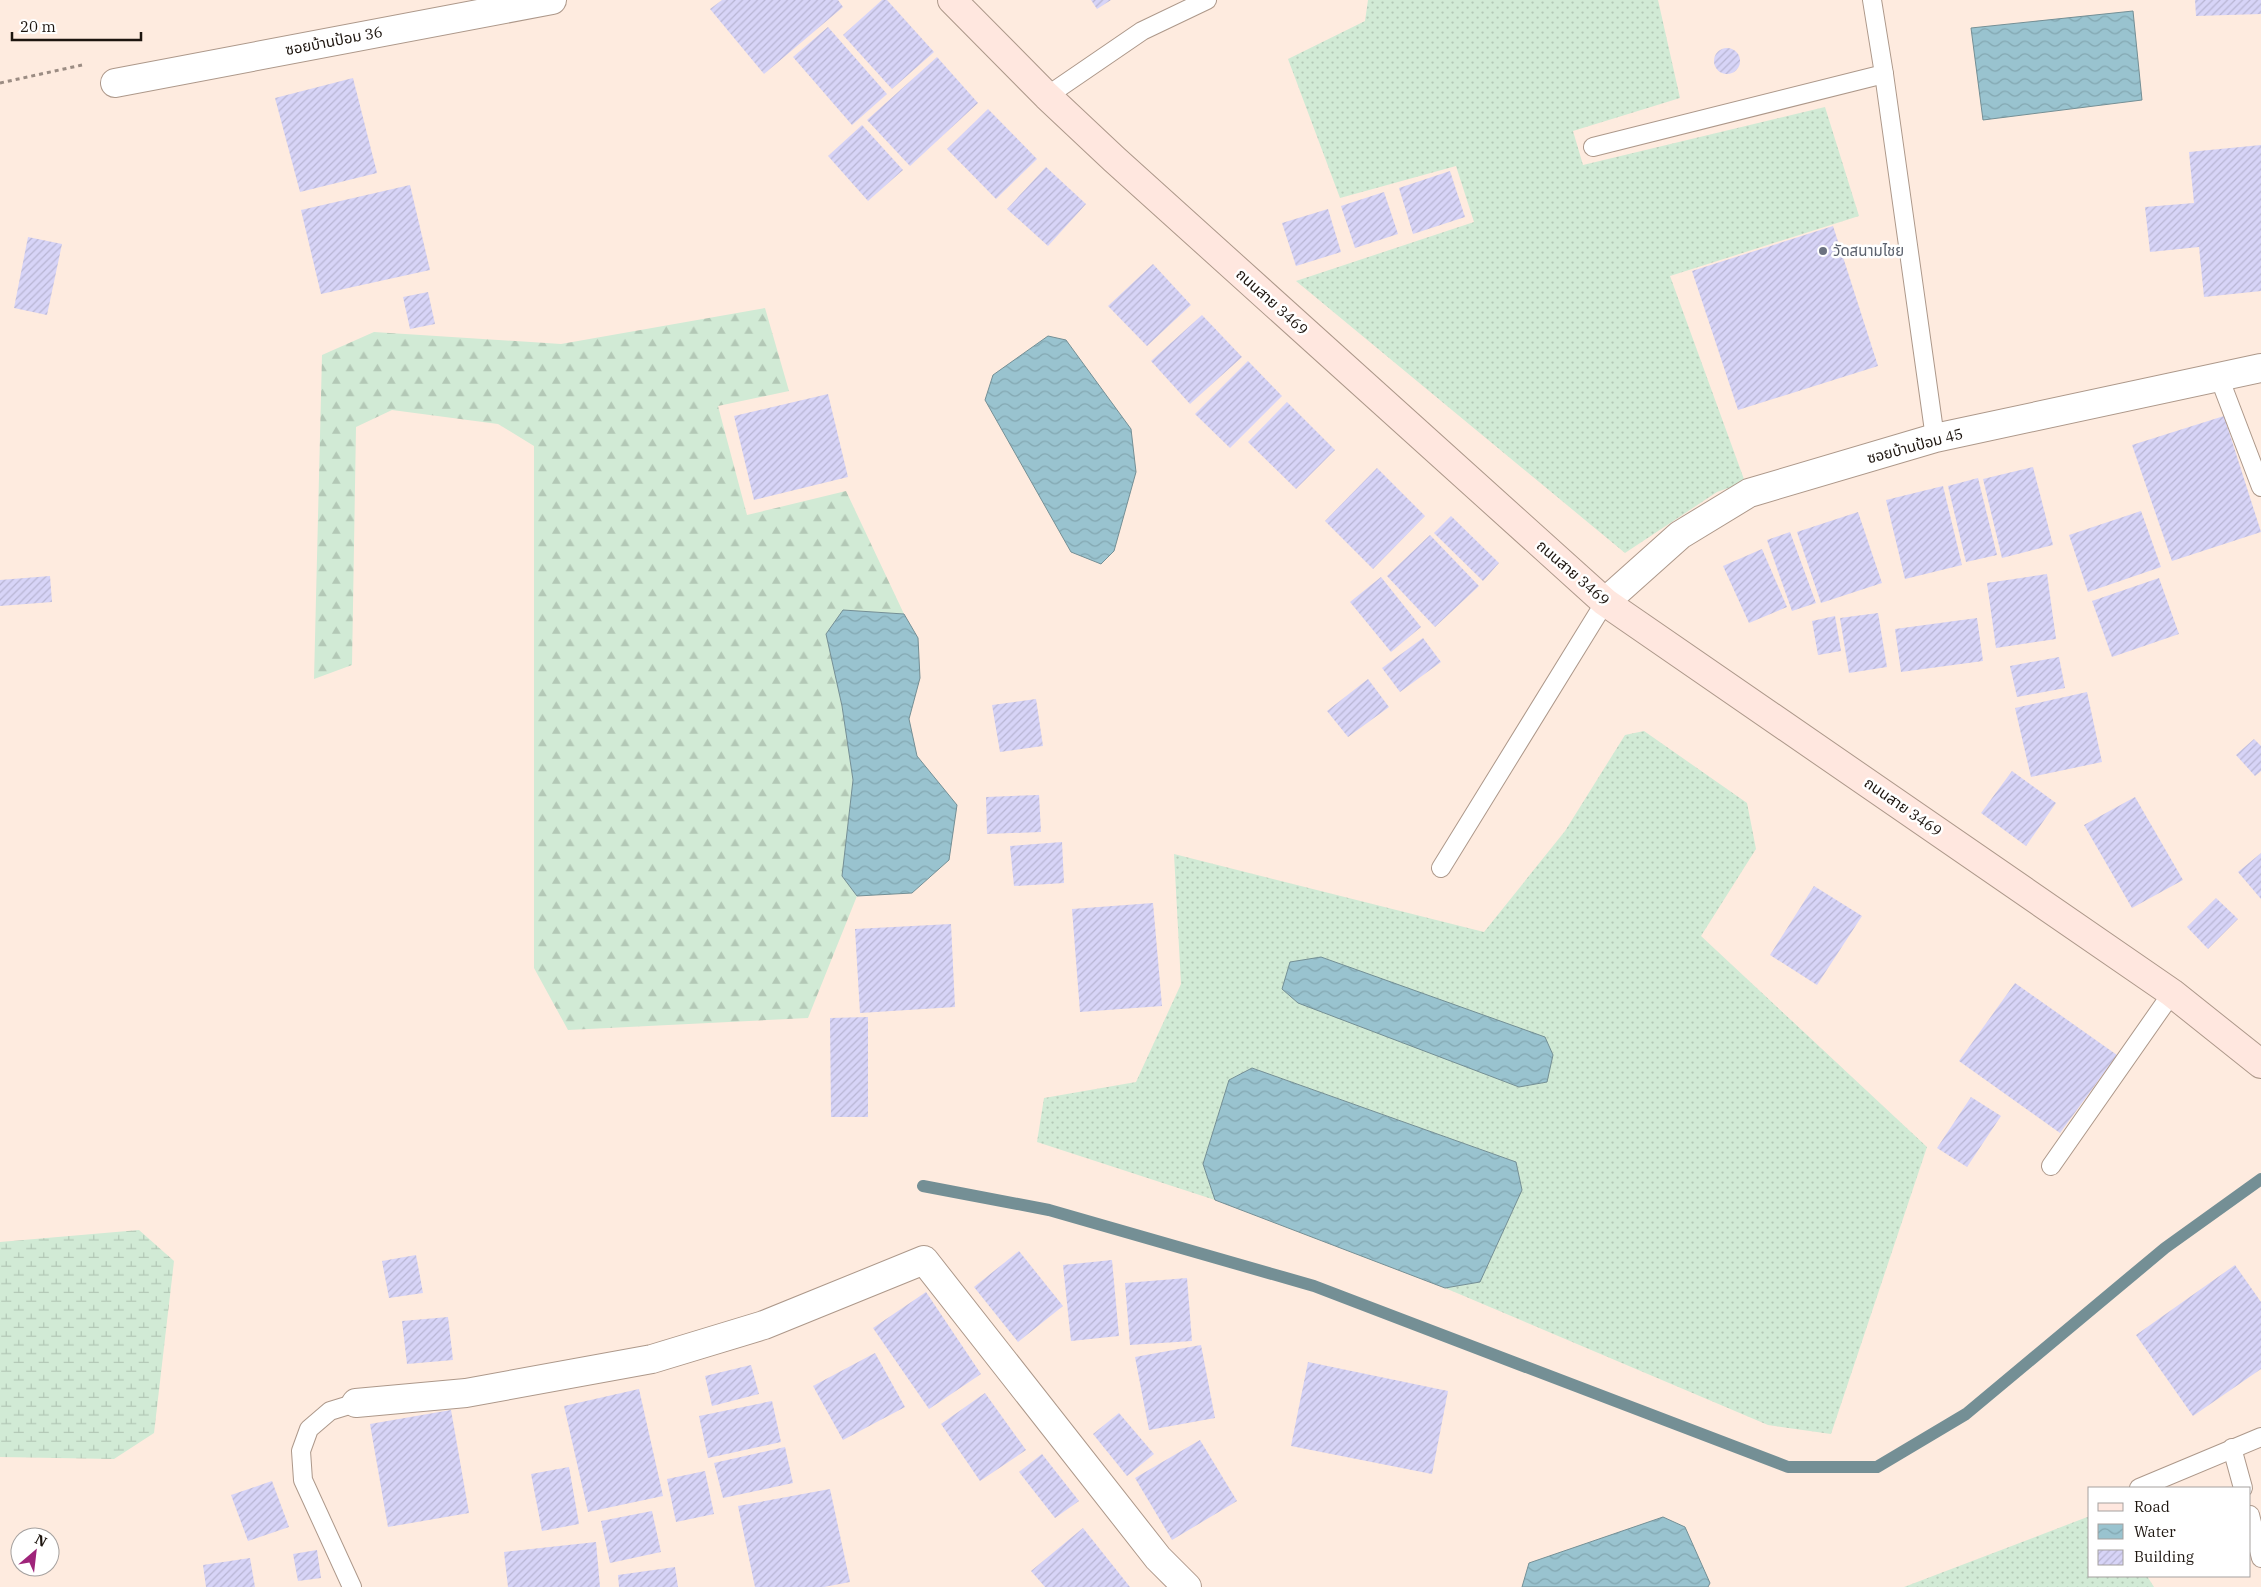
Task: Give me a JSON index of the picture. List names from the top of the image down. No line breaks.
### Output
{"streets":{"street":["ซอยบ้านป้อม 36","ถนนสาย 3469","ซอยบ้านป้อม 45"]},"crossings":[["ถนนสาย 3469","ซอยบ้านป้อม 45"]],"places":["วัดสนามไชย"],"legend":["Road","Water","Building"],"scale_bar":"20 m","north":"top right"}
